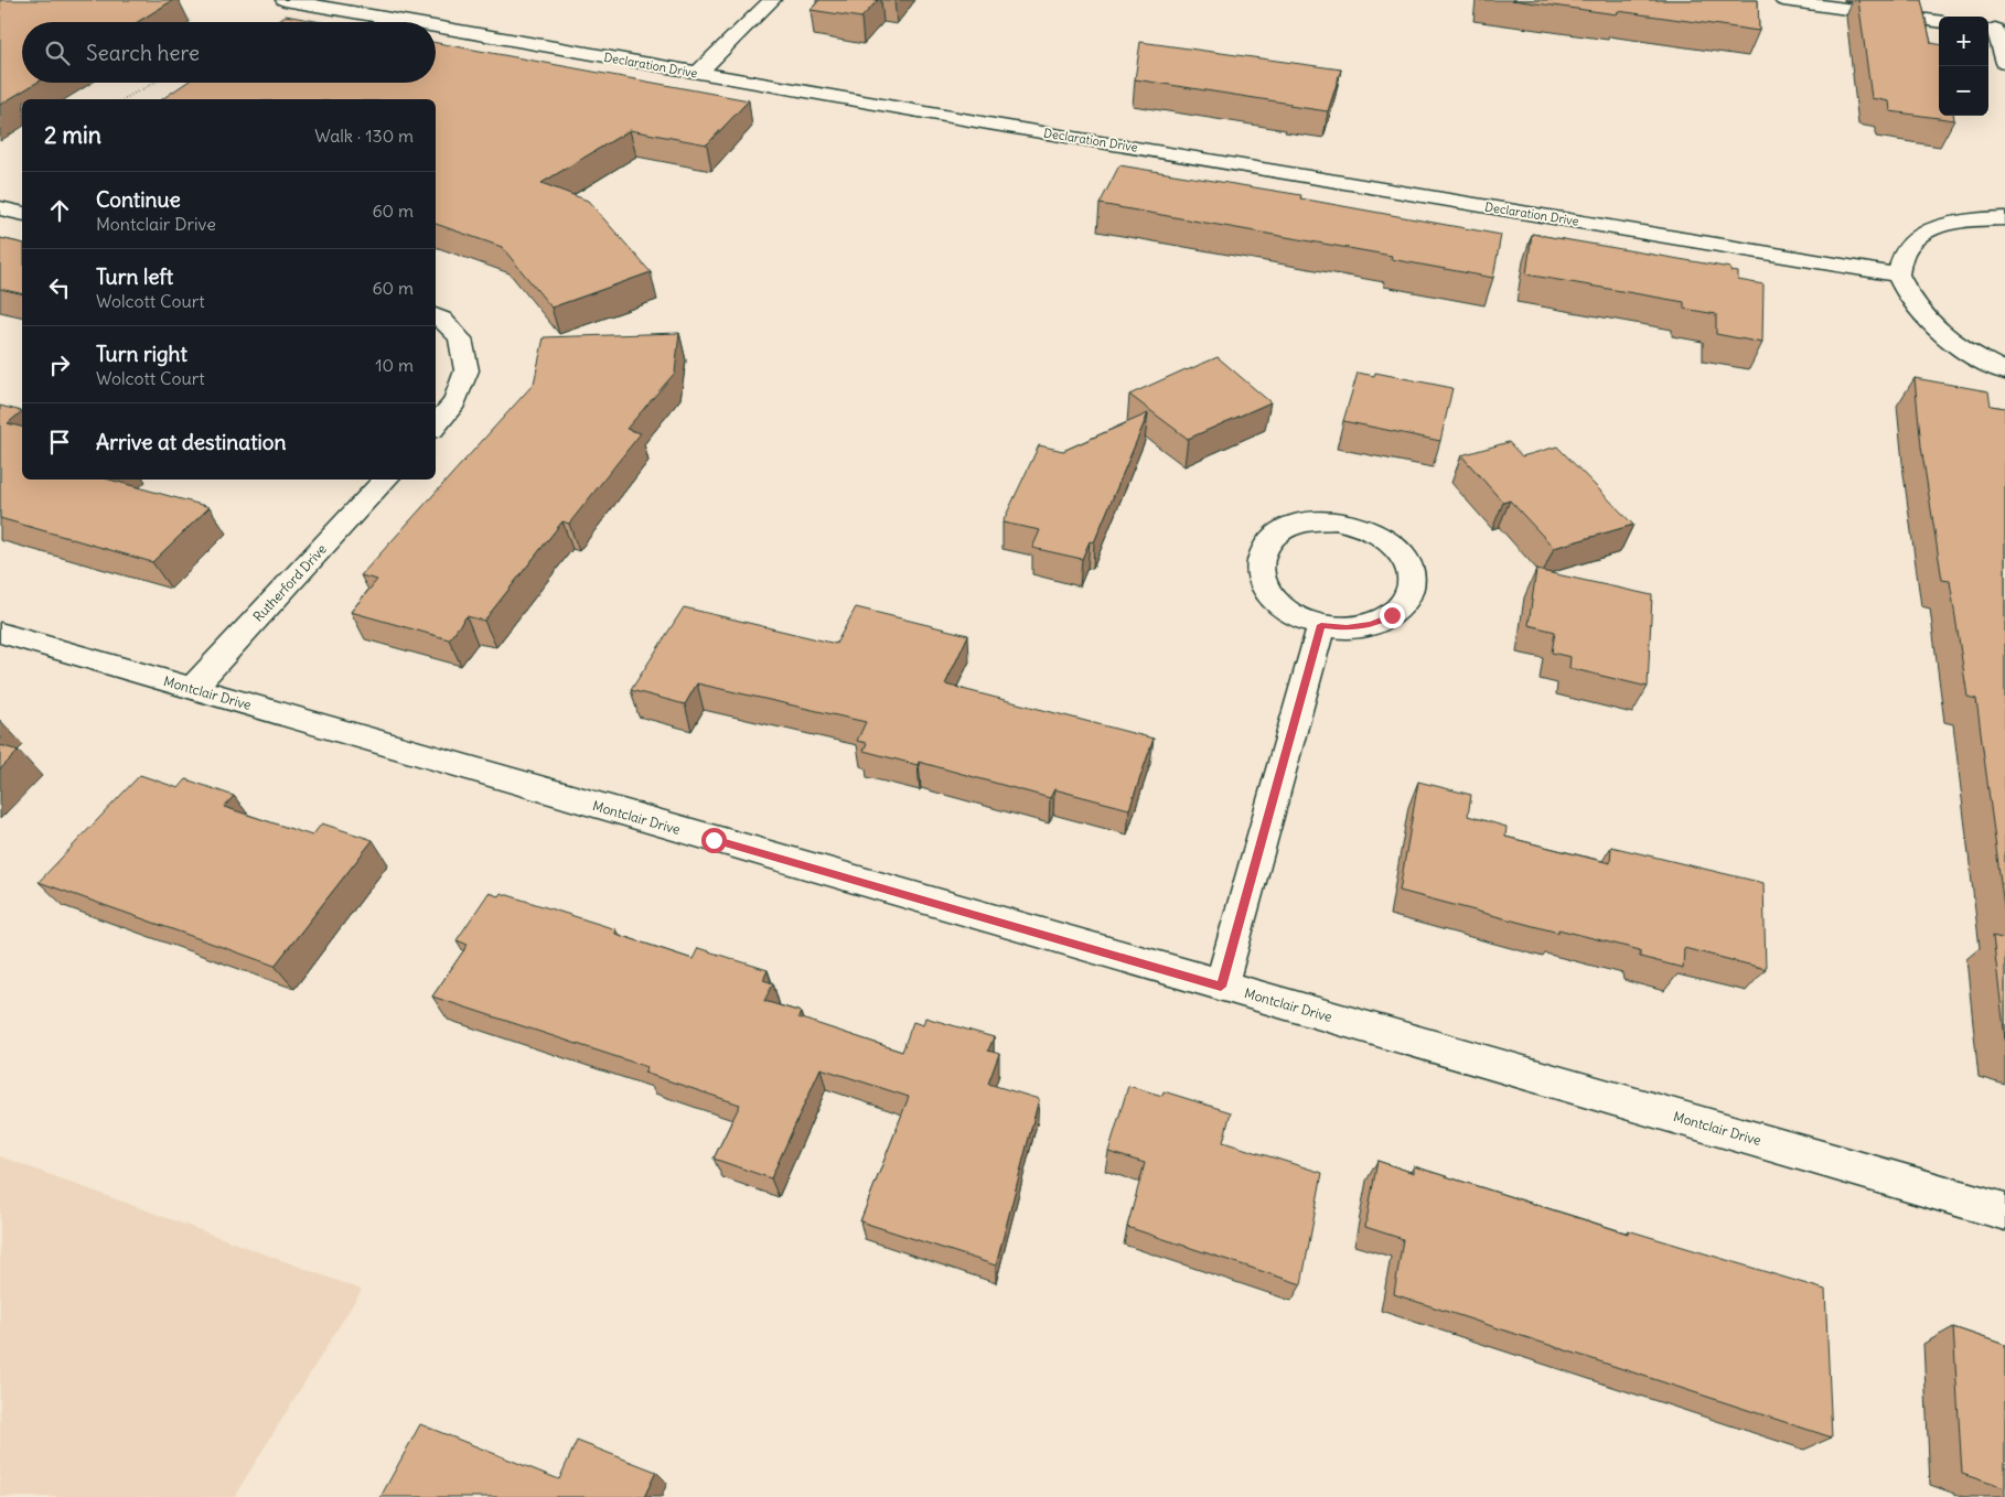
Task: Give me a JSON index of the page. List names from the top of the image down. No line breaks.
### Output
{"streets":{"street":["Declaration Drive","Rutherford Drive","Montclair Drive"]},"crossings":[["Rutherford Drive","Montclair Drive"]],"page":{"map_buttons":["+","−"],"search":"Search here","heading":["2 min","Walk · 130 m"],"list":[["Continue","Montclair Drive","60 m"],["Turn left","Wolcott Court","60 m"],["Turn right","Wolcott Court","10 m"],"Arrive at destination"]}}
